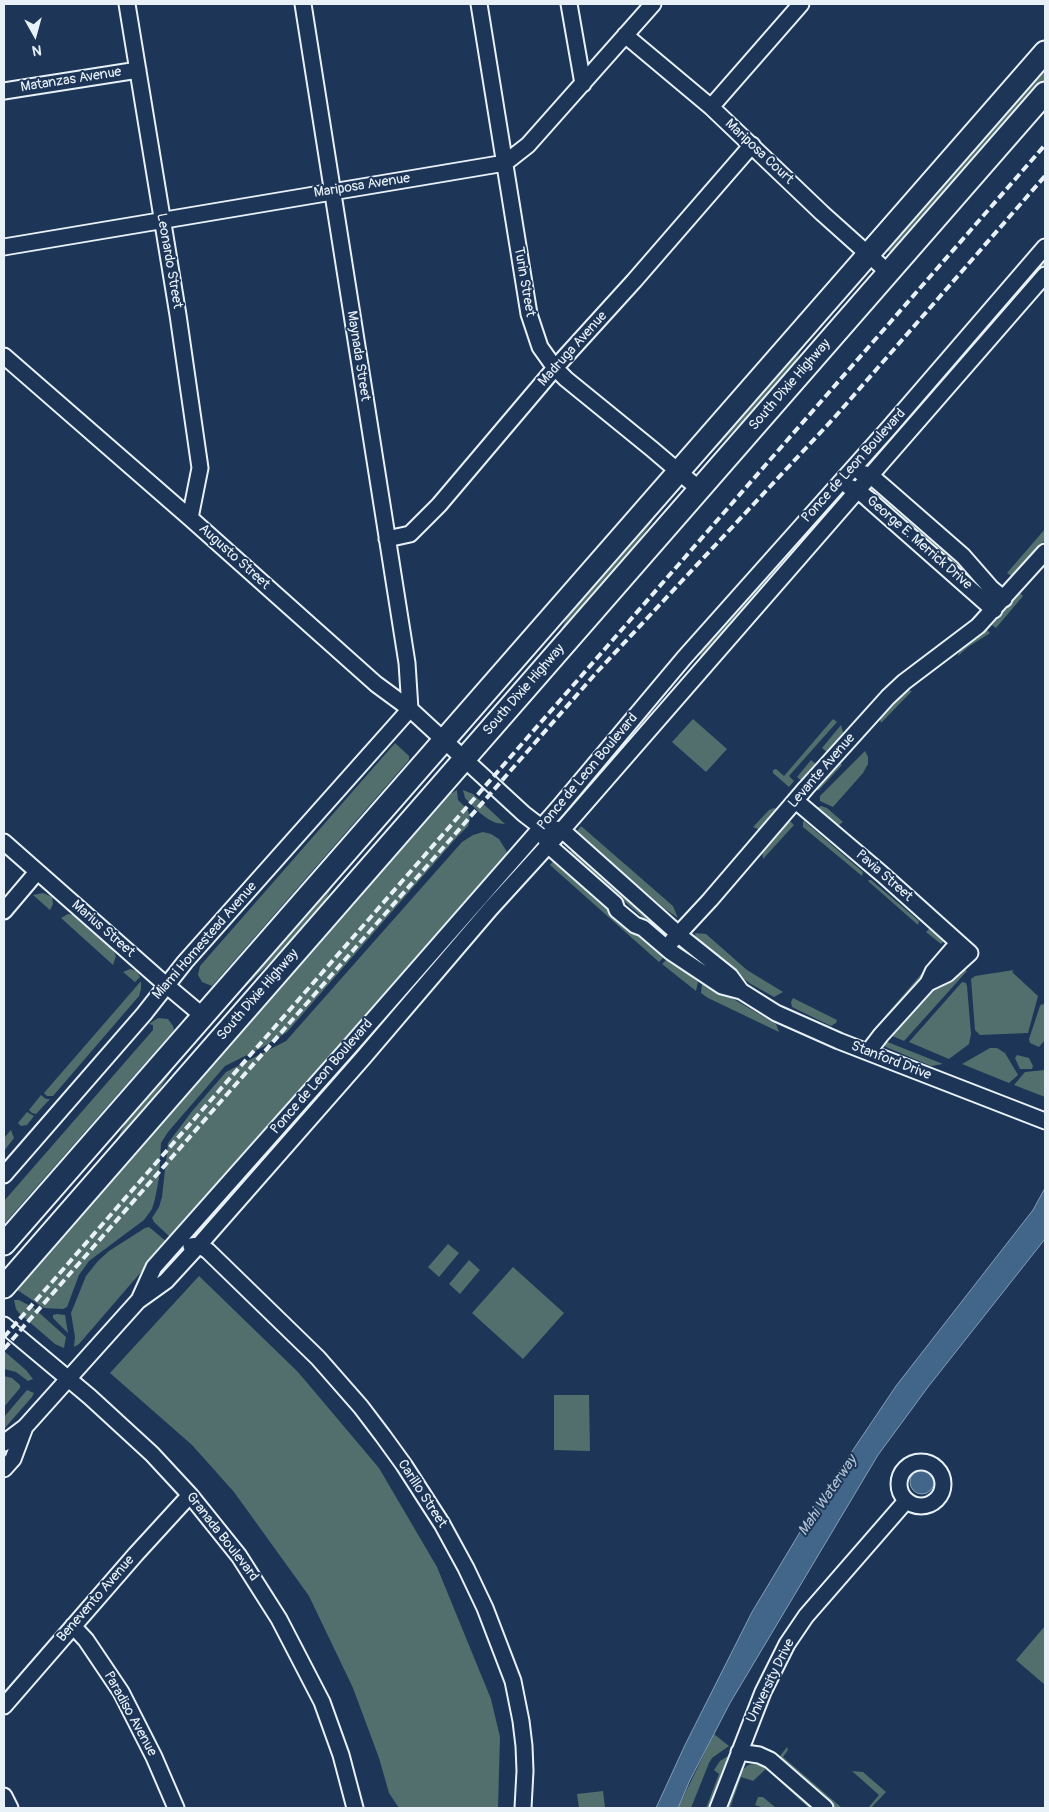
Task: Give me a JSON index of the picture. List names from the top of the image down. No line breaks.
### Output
{"streets":{"highway":["South Dixie Highway"],"street":["Matanzas Avenue","Mariposa Court","Mariposa Avenue","Leonardo Street","Turin Street","Madruga Avenue","Maynada Street","Ponce de Leon Boulevard","George E. Merrick Drive","Augusto Street","Levante Avenue","Pavia Street","Marius Street","Miami Homestead Avenue","Stanford Drive","Carillo Street","Granada Boulevard","Benevento Avenue","University Drive","Paradiso Avenue"]},"crossings":[["Matanzas Avenue","Leonardo Street"],["Mariposa Court","Mariposa Avenue"],["Mariposa Court","Madruga Avenue"],["Mariposa Court","South Dixie Highway"],["Mariposa Avenue","Leonardo Street"],["Mariposa Avenue","Turin Street"],["Mariposa Avenue","Maynada Street"],["Leonardo Street","Augusto Street"],["Turin Street","Madruga Avenue"],["Turin Street","South Dixie Highway"],["Madruga Avenue","Maynada Street"],["Maynada Street","Augusto Street"],["Maynada Street","Miami Homestead Avenue"],["South Dixie Highway","Augusto Street"],["South Dixie Highway","Marius Street"],["South Dixie Highway","Stanford Drive"],["Ponce de Leon Boulevard","George E. Merrick Drive"],["Ponce de Leon Boulevard","Stanford Drive"],["Ponce de Leon Boulevard","Carillo Street"],["Ponce de Leon Boulevard","Granada Boulevard"],["George E. Merrick Drive","Levante Avenue"],["Augusto Street","Miami Homestead Avenue"],["Augusto Street","Stanford Drive"],["Levante Avenue","Pavia Street"],["Levante Avenue","Stanford Drive"],["Marius Street","Miami Homestead Avenue"],["Granada Boulevard","Benevento Avenue"],["Benevento Avenue","Paradiso Avenue"]],"water":["Mahi Waterway"],"north":"bottom"}
